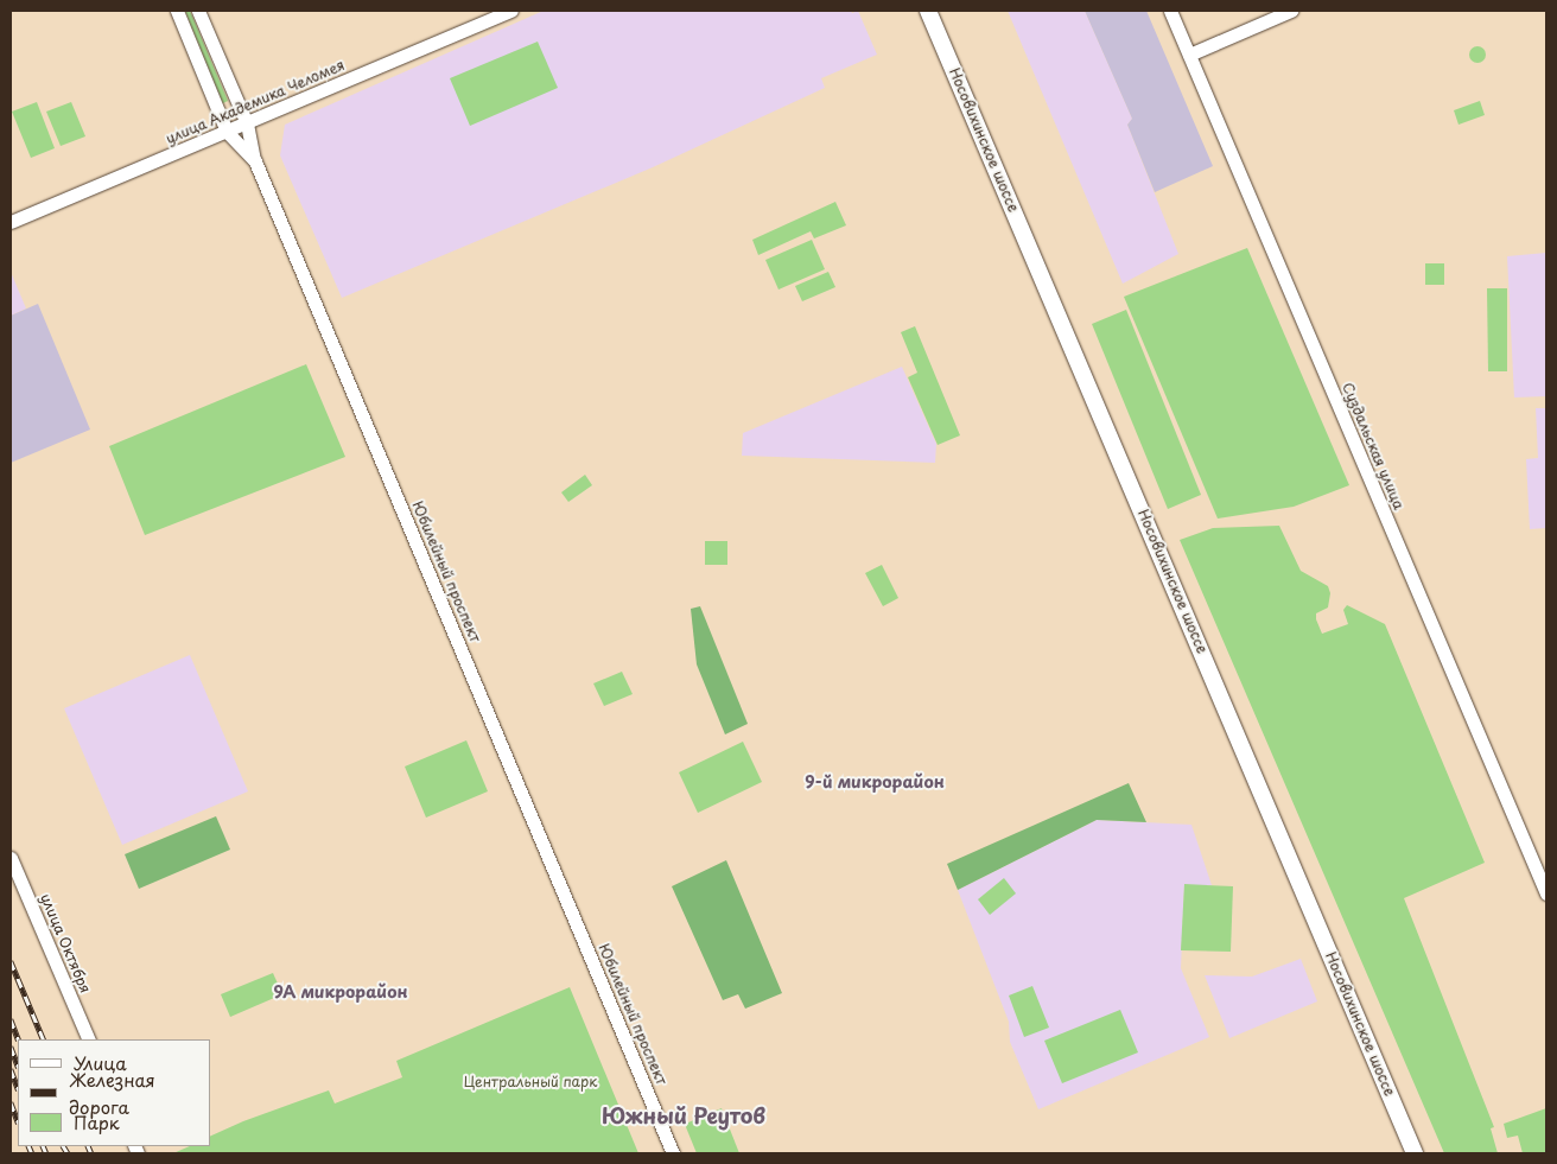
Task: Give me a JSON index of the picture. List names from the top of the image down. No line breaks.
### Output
{"streets":{"main road":["Носовихинское шоссе"],"street":["улица Академика Челомея","Суздальская улица","Юбилейный проспект","улица Октября"]},"crossings":[["улица Академика Челомея","Юбилейный проспект"]],"districts":["9-й микрорайон","9А микрорайон","Южный Реутов"],"parks":["Центральный парк"],"legend":["Улица","Железная дорога","Парк"]}
